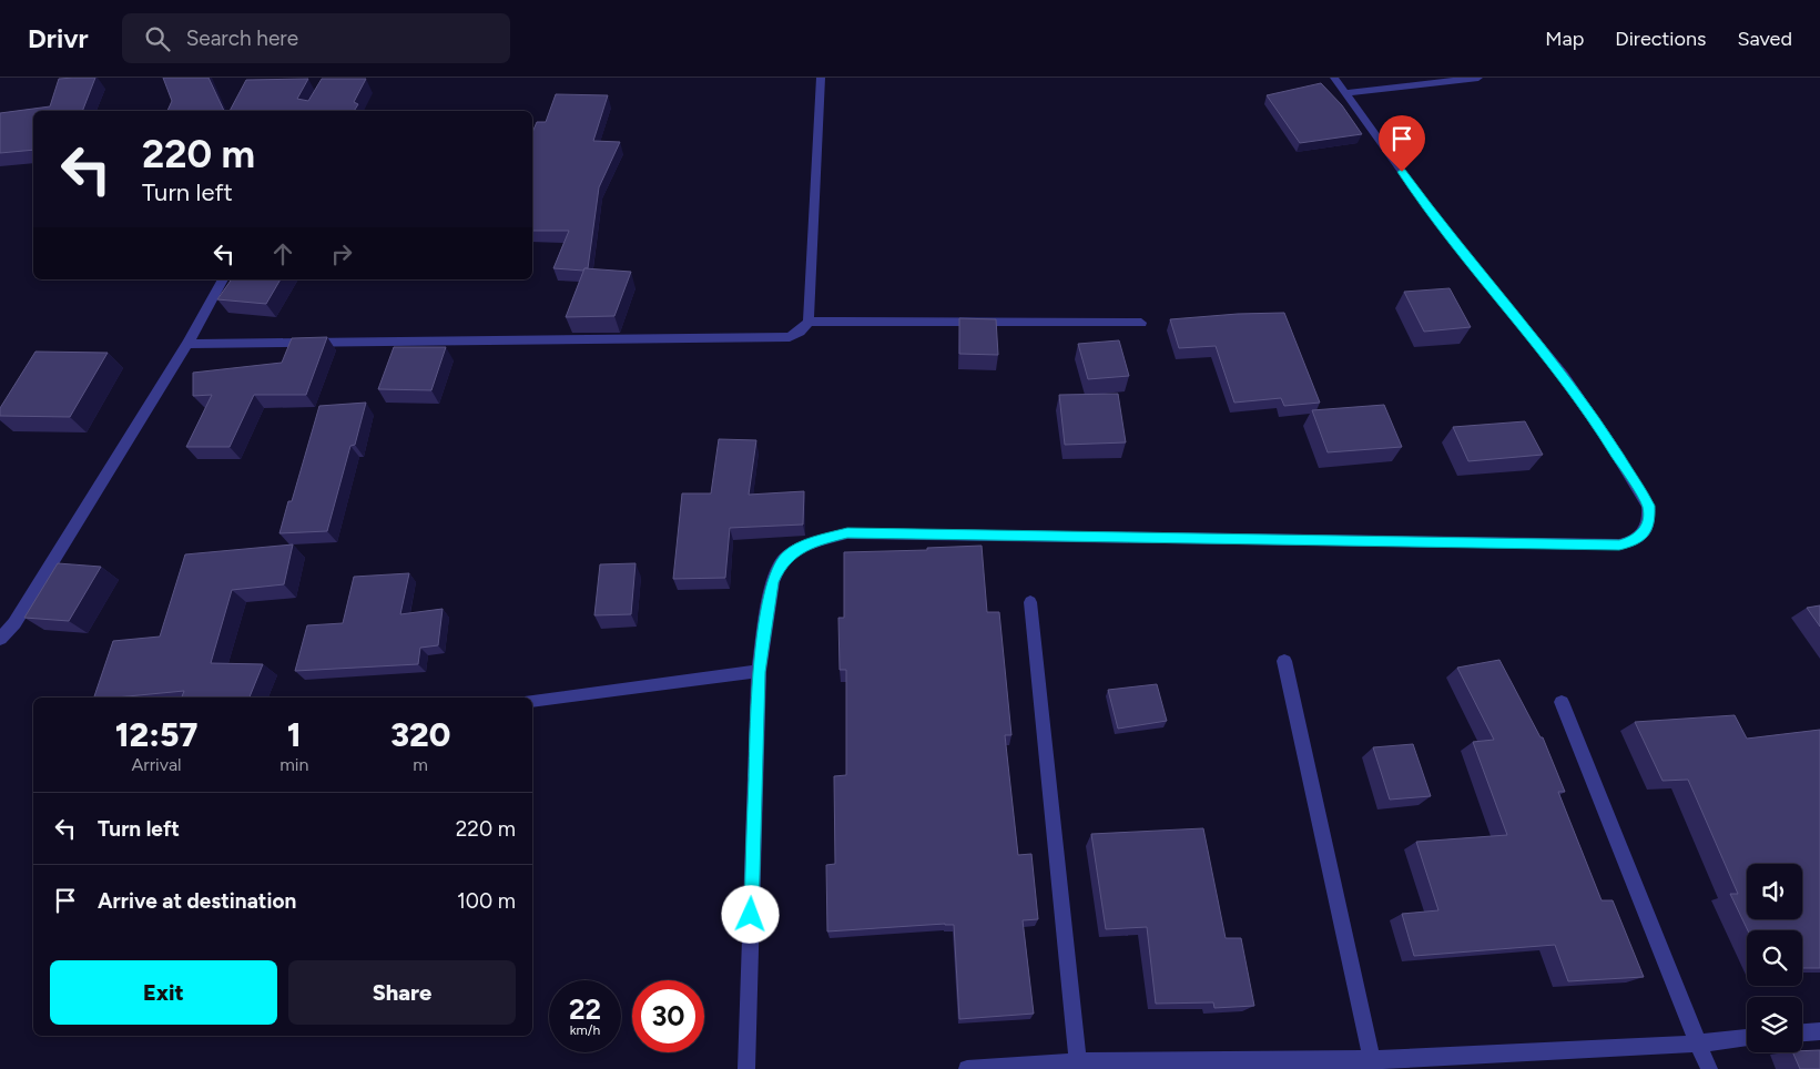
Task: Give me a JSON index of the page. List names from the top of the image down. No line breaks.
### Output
{"page":{"header":"Drivr","search":"Search here","nav":["Map","Directions","Saved"],"turn":["220 m","Turn left"],"eta":["12:57","Arrival","1","min","320","m"],"list":[{"name":"Turn left","value":"220 m"},{"name":"Arrive at destination","value":"100 m"}],"buttons":["Exit","Share"],"speed":"22 km/h","limit":"30"}}
